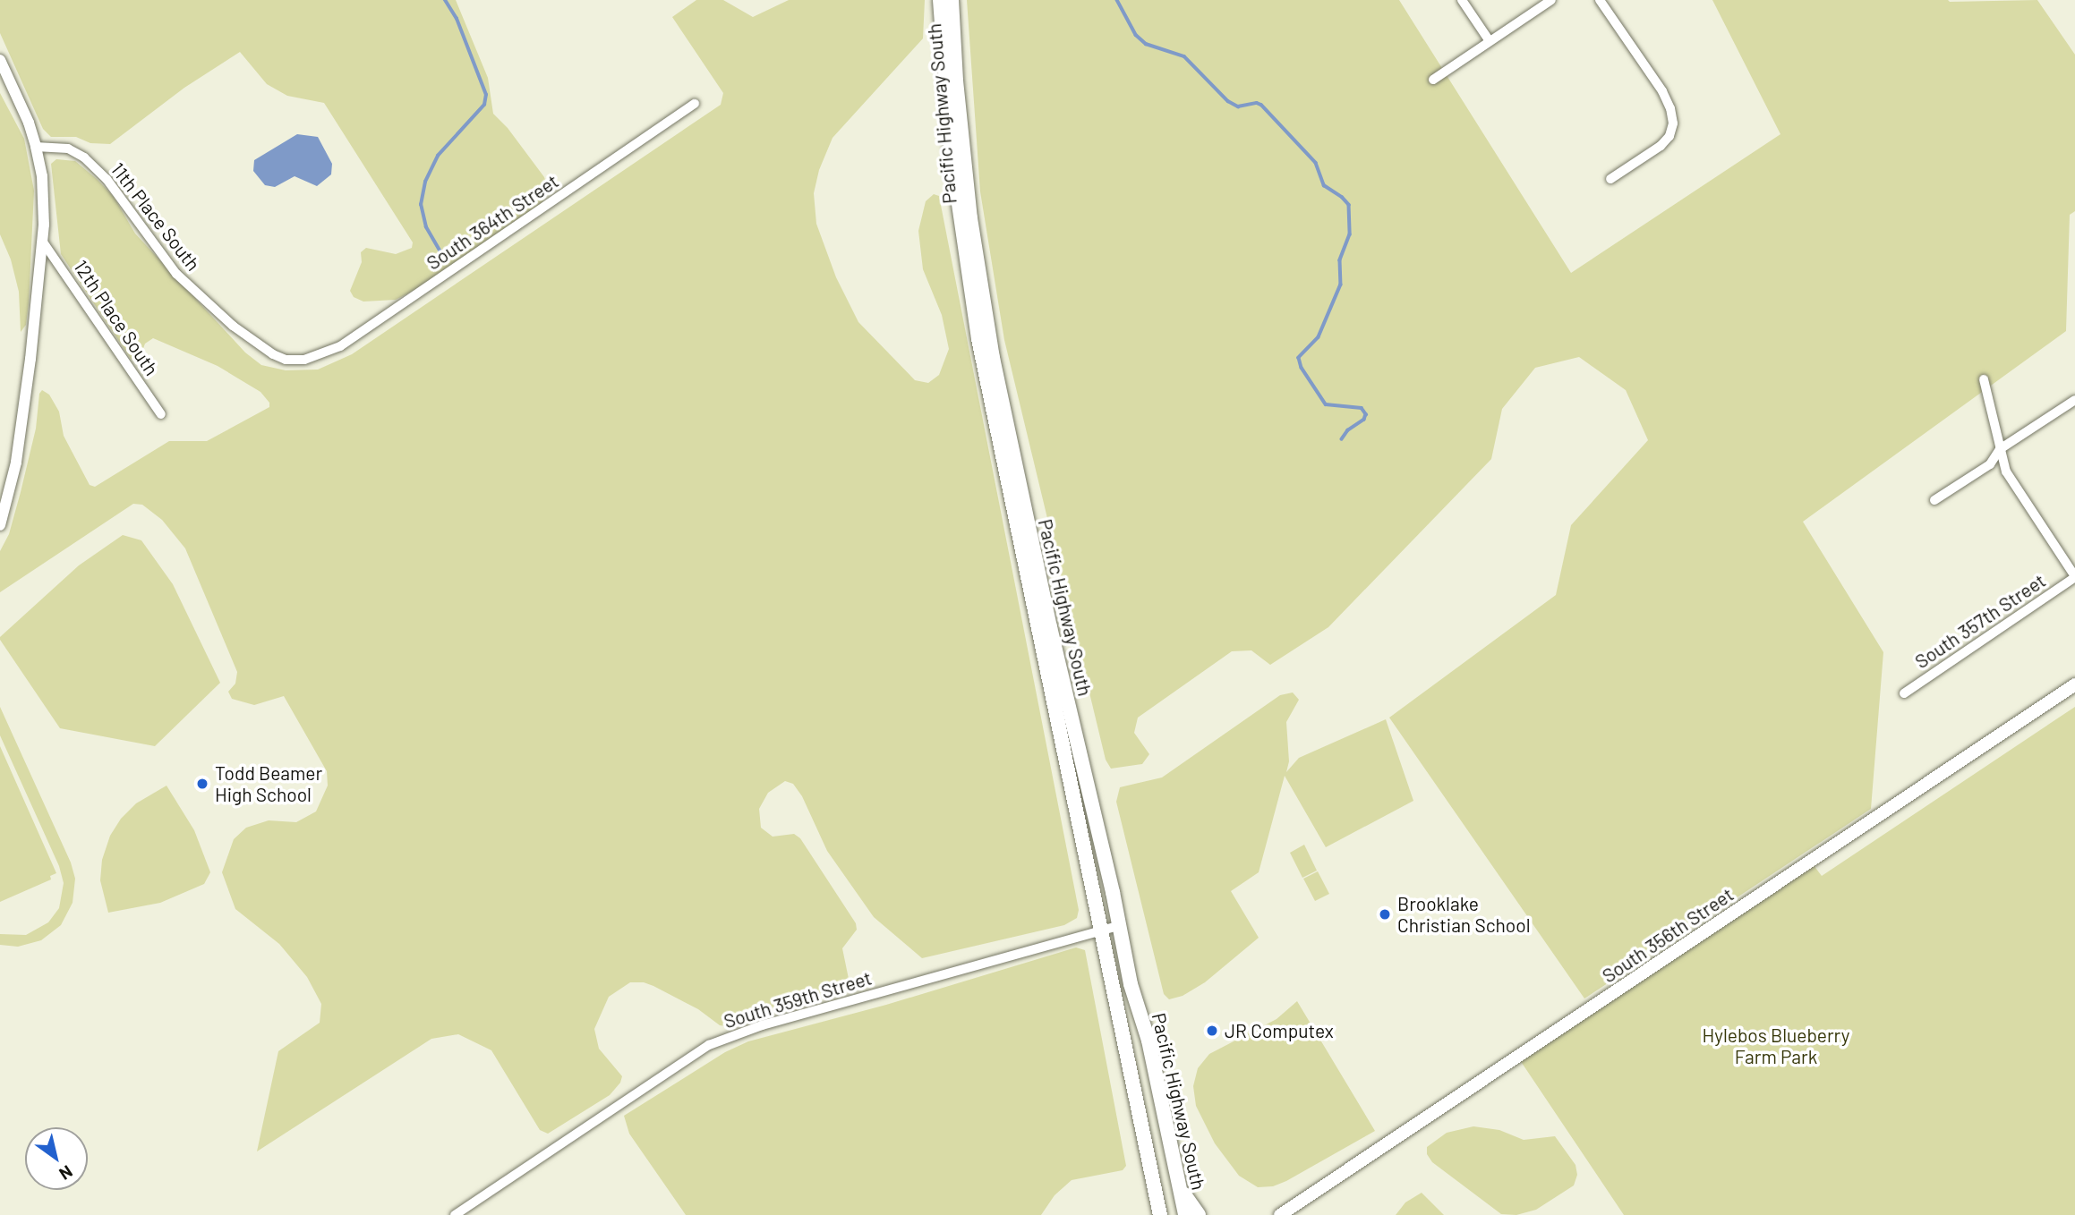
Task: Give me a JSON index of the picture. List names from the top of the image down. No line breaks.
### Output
{"streets":{"main road":["Pacific Highway South","South 356th Street"],"street":["11th Place South","South 364th Street","12th Place South","South 357th Street","South 359th Street"]},"crossings":[["Pacific Highway South","South 359th Street"],["11th Place South","South 364th Street"]],"parks":["Hylebos Blueberry Farm Park"],"places":["Todd Beamer High School","Brooklake Christian School","JR Computex"],"north":"bottom right"}
